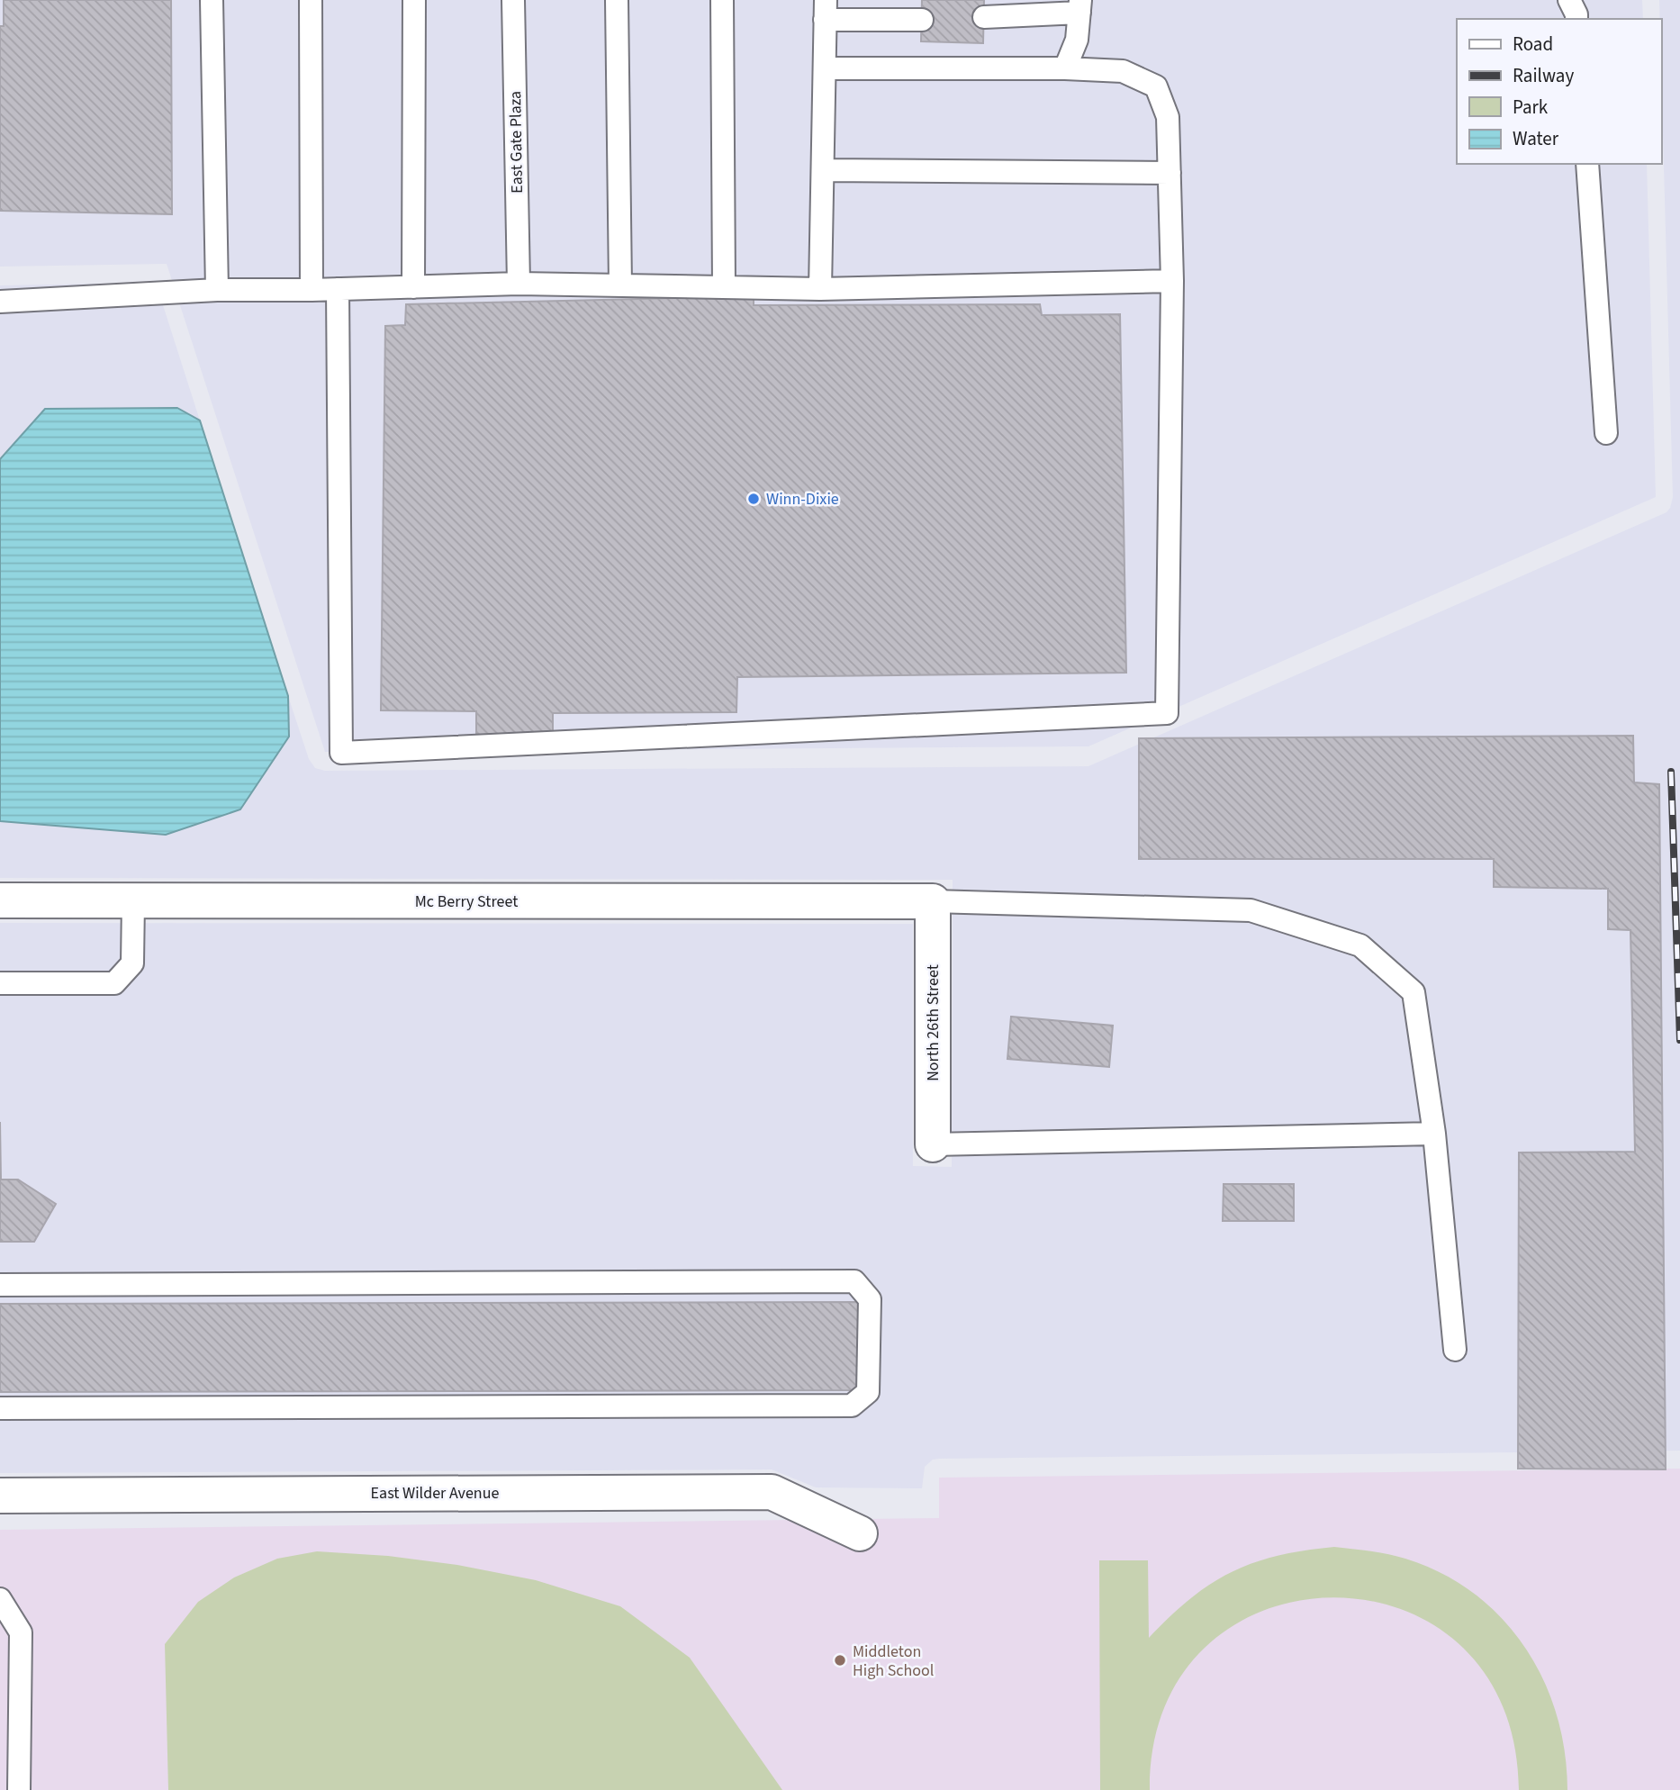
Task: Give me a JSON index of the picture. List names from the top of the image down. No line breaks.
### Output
{"streets":{"street":["Mc Berry Street","North 26th Street","East Wilder Avenue"],"lane":["East Gate Plaza"]},"crossings":[["Mc Berry Street","North 26th Street"]],"places":["Winn-Dixie","Middleton High School"],"legend":["Road","Railway","Park","Water"]}
